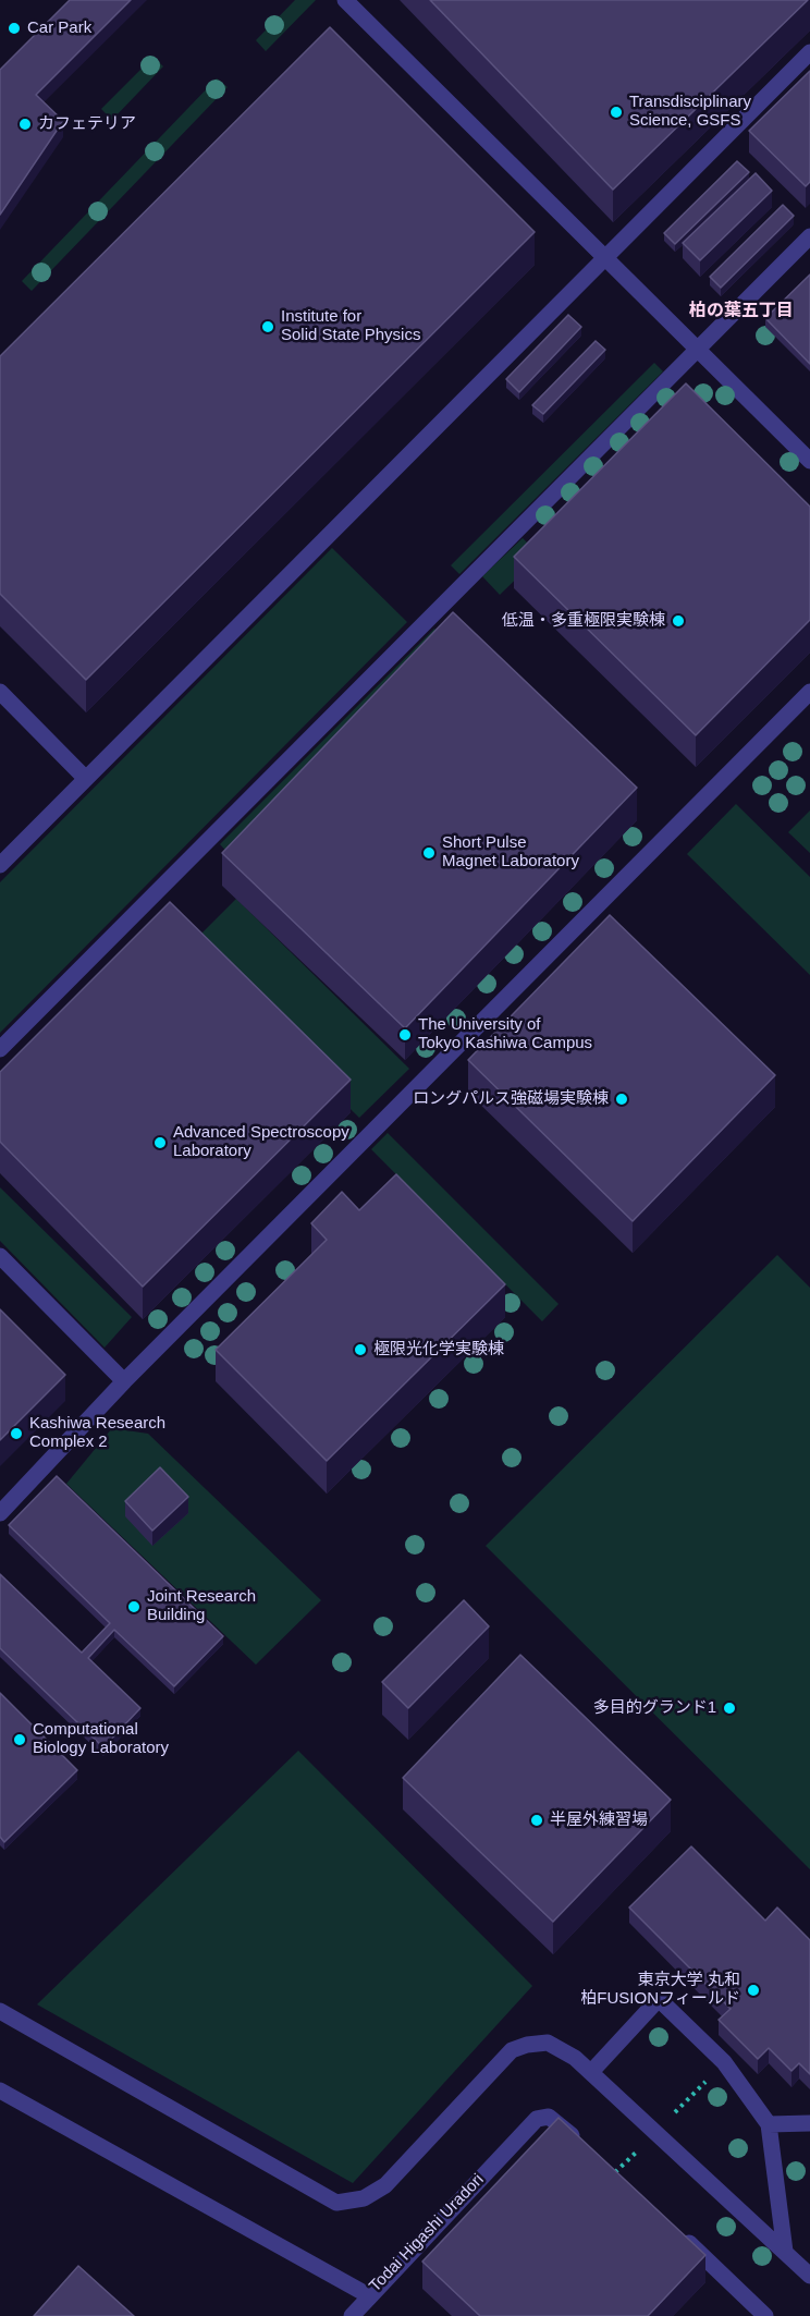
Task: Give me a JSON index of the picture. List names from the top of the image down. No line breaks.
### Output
{"streets":{"street":["Todai Higashi Uradori"]},"districts":["柏の葉五丁目"],"places":["Car Park","Transdisciplinary Science, GSFS","カフェテリア","Institute for Solid State Physics","低温・多重極限実験棟","Short Pulse Magnet Laboratory","The University of Tokyo Kashiwa Campus","ロングパルス強磁場実験棟","Advanced Spectroscopy Laboratory","極限光化学実験棟","Kashiwa Research Complex 2","Joint Research Building","多目的グランド1","Computational Biology Laboratory","半屋外練習場","東京大学 丸和 柏FUSIONフィールド"]}
